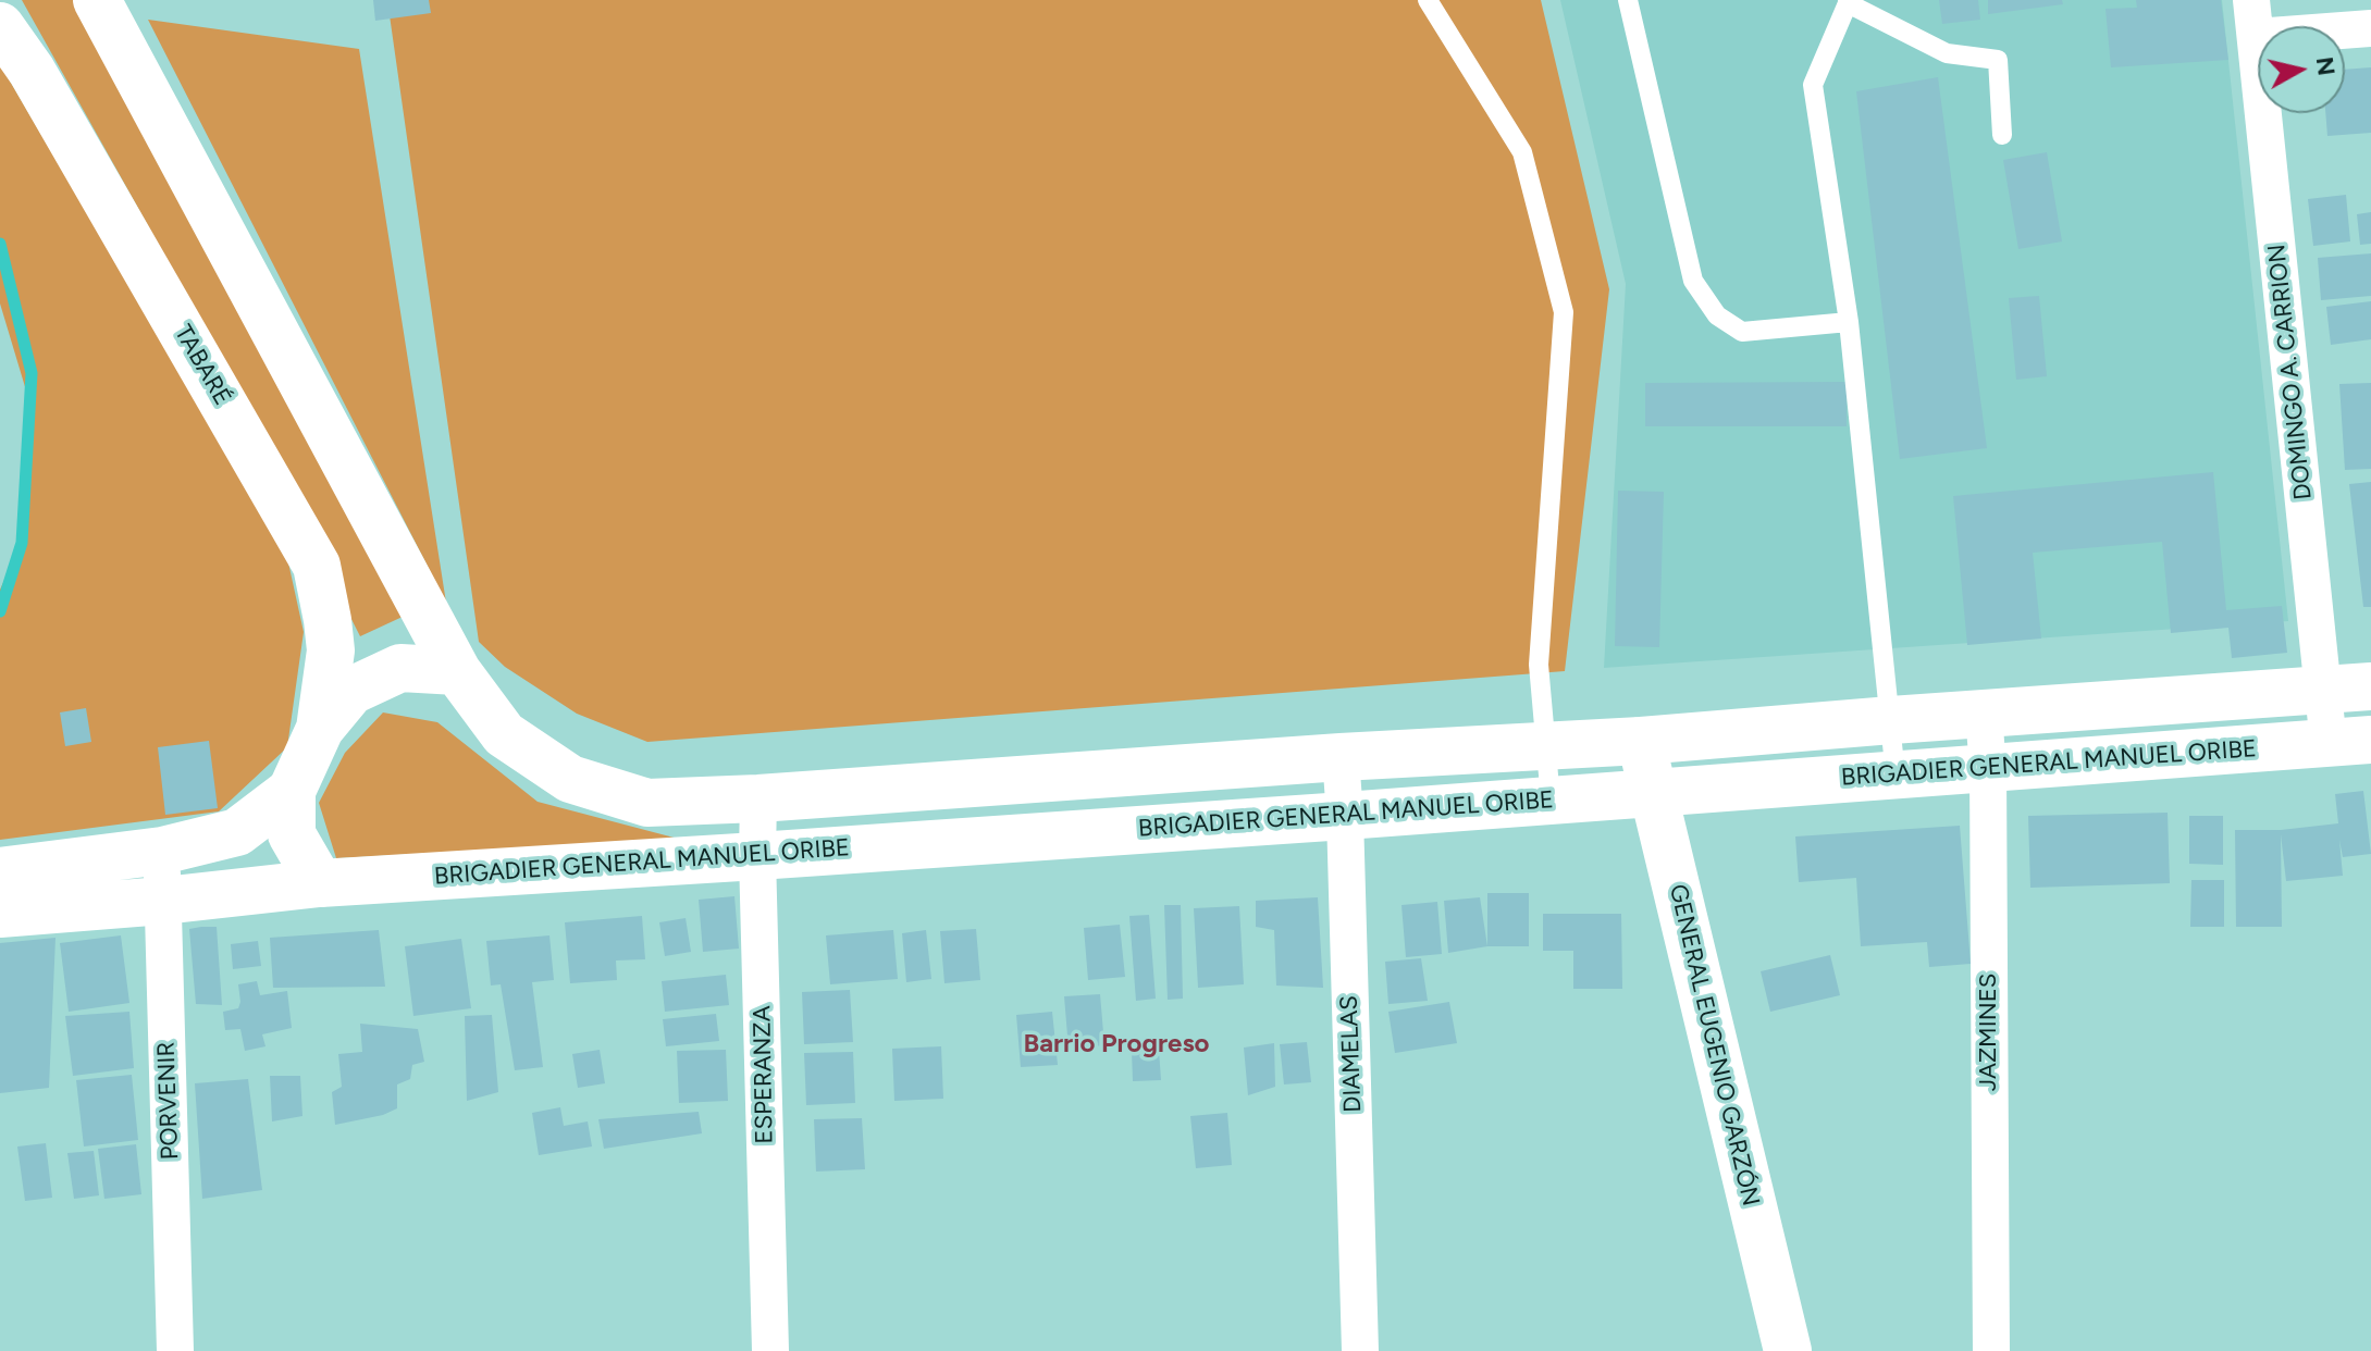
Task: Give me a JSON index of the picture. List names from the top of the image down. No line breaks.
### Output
{"streets":{"main road":["TABARÉ","BRIGADIER GENERAL MANUEL ORIBE","GENERAL EUGENIO GARZÓN"],"street":["DOMINGO A. CARRION","JAZMINES","DIAMELAS","ESPERANZA","PORVENIR"]},"crossings":[["DOMINGO A. CARRION","BRIGADIER GENERAL MANUEL ORIBE"],["BRIGADIER GENERAL MANUEL ORIBE","JAZMINES"],["BRIGADIER GENERAL MANUEL ORIBE","GENERAL EUGENIO GARZÓN"],["BRIGADIER GENERAL MANUEL ORIBE","DIAMELAS"],["BRIGADIER GENERAL MANUEL ORIBE","ESPERANZA"],["BRIGADIER GENERAL MANUEL ORIBE","PORVENIR"]],"districts":["Barrio Progreso"],"north":"right"}
